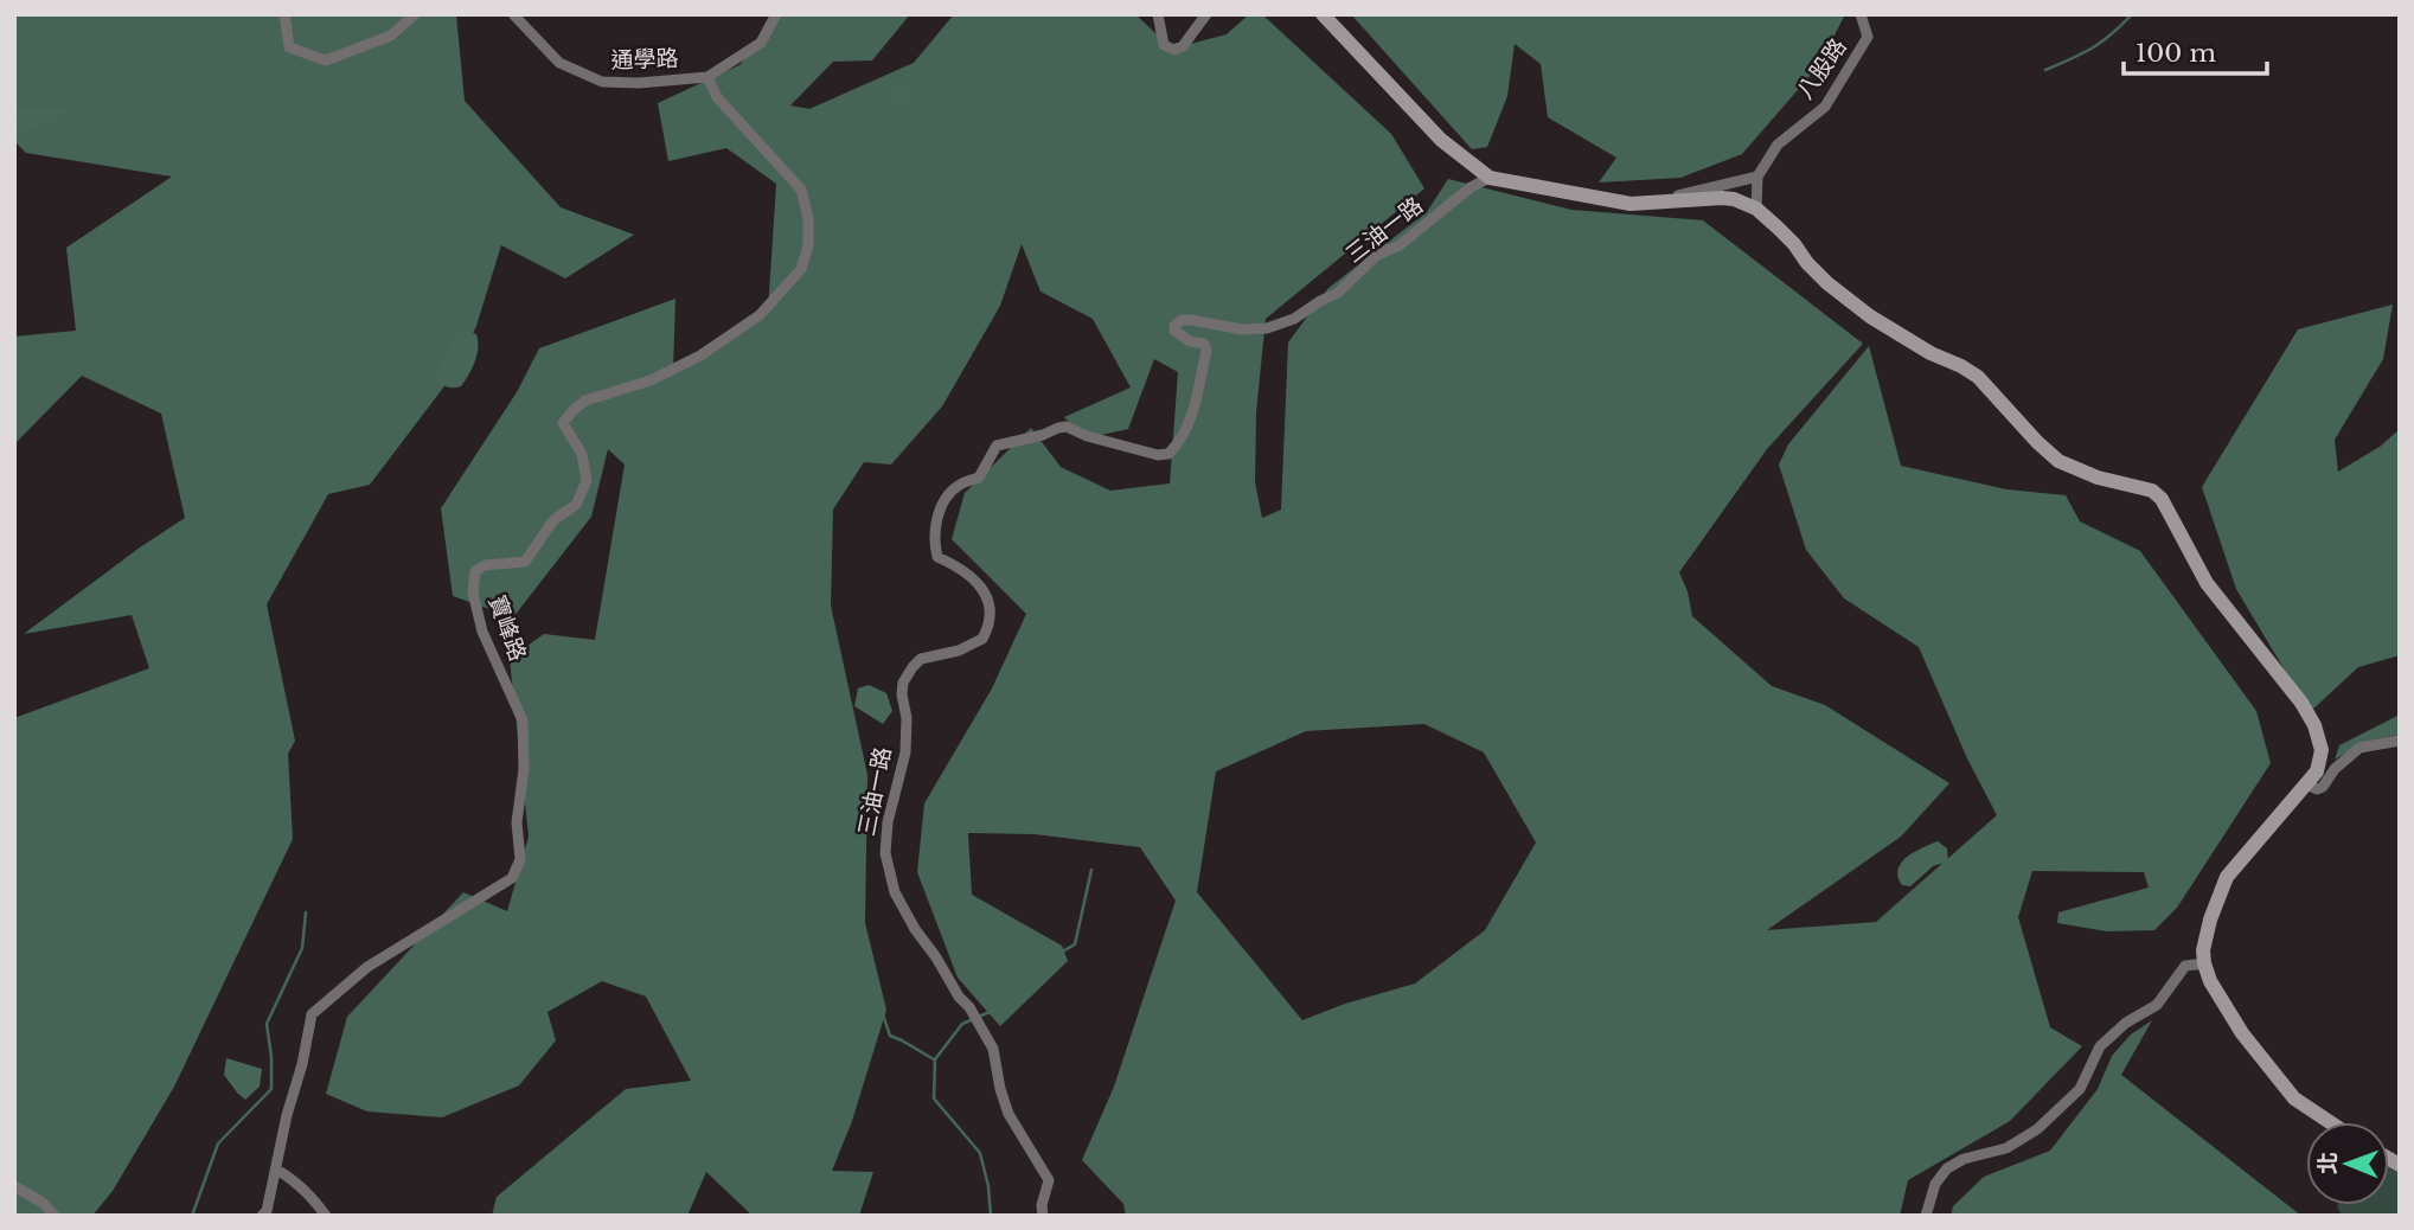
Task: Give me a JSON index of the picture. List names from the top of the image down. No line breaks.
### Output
{"streets":{"street":["通學路","八股路","三油一路","寶峰路"]},"crossings":[["通學路","寶峰路"]],"scale_bar":"100 m","north":"left"}
